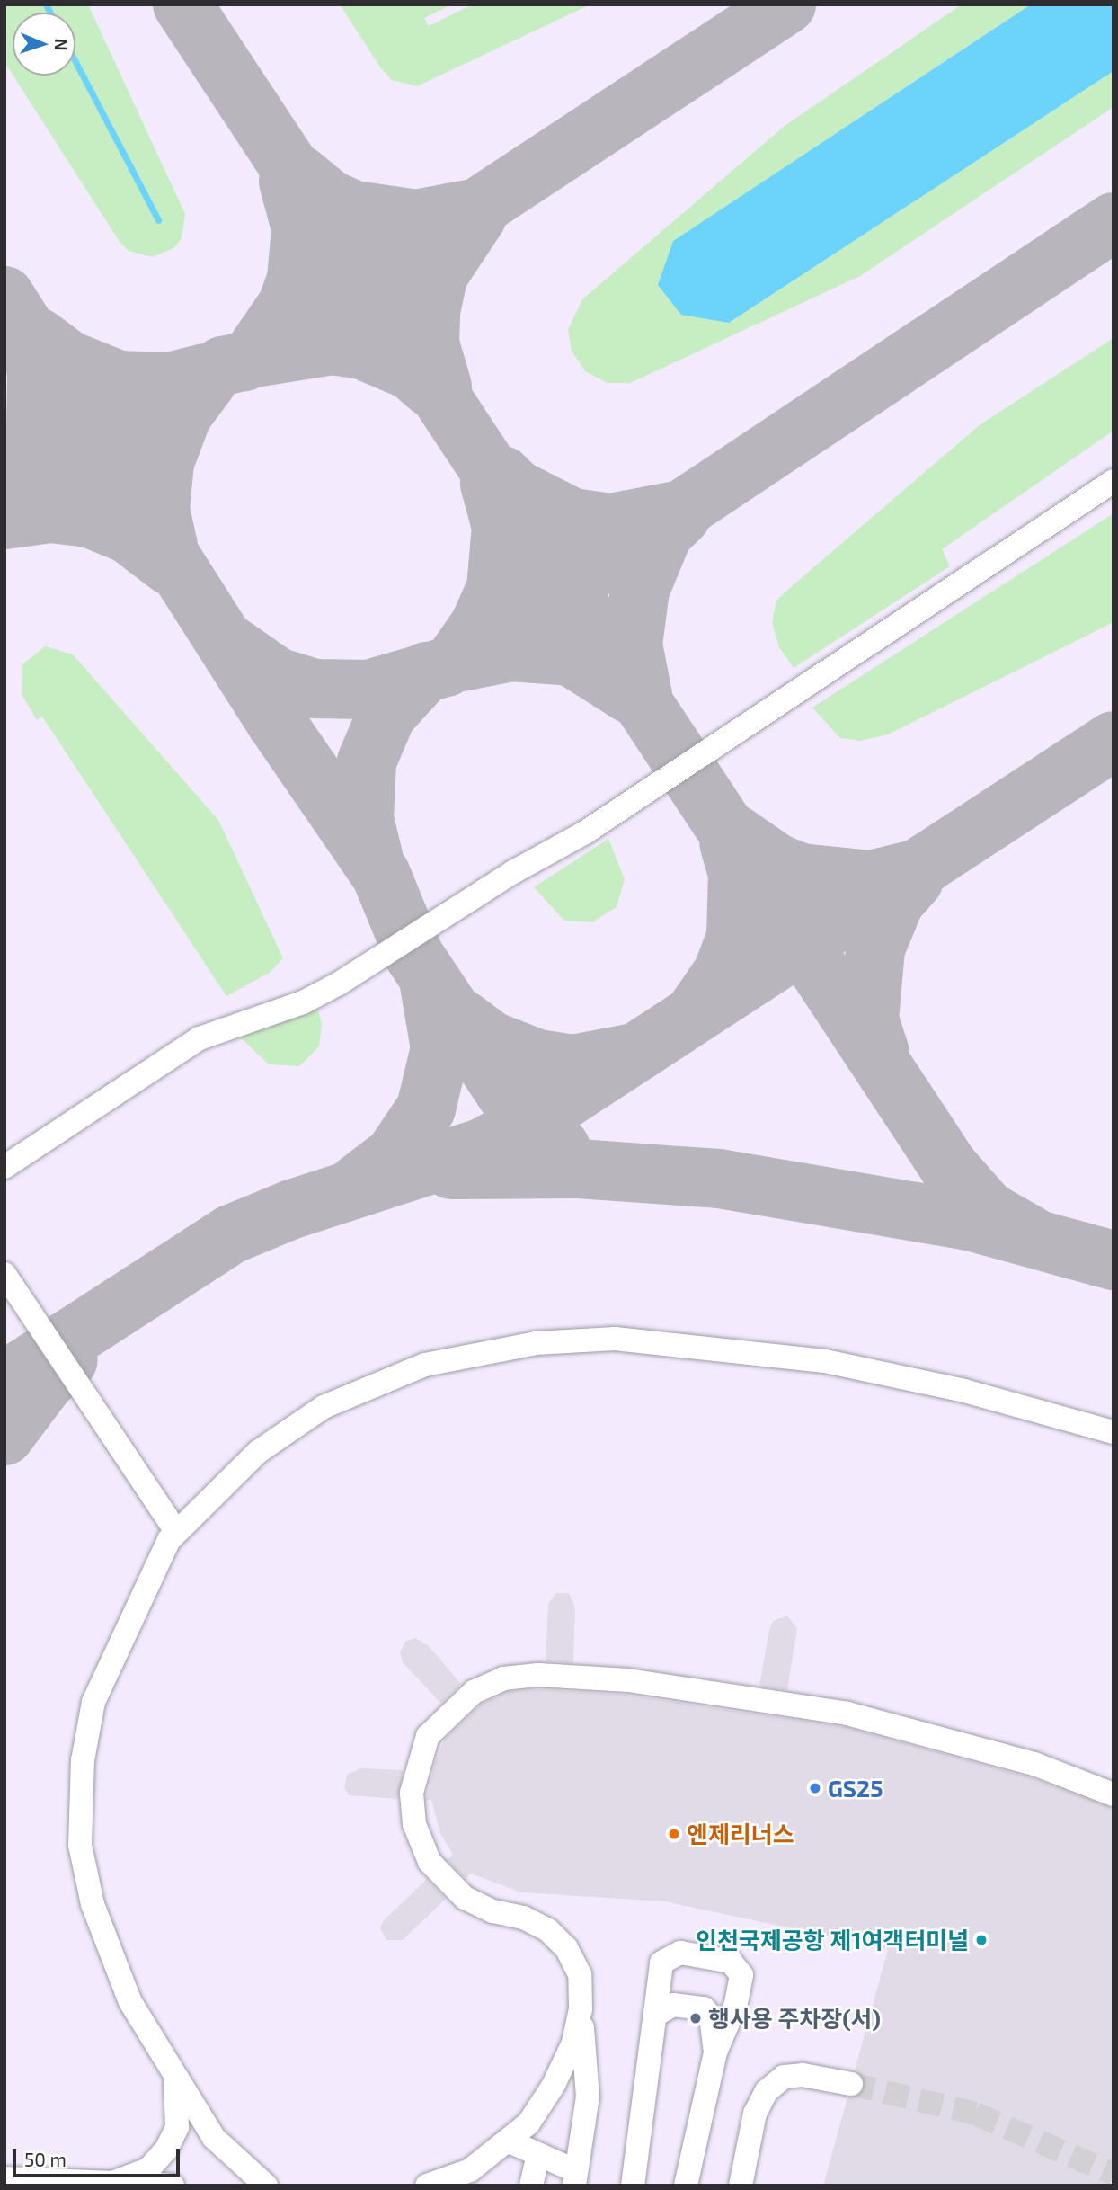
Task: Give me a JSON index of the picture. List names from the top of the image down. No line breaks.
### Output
{"places":["GS25","엔제리너스","인천국제공항 제1여객터미널","행사용 주차장(서)"],"scale_bar":"50 m","north":"right"}
